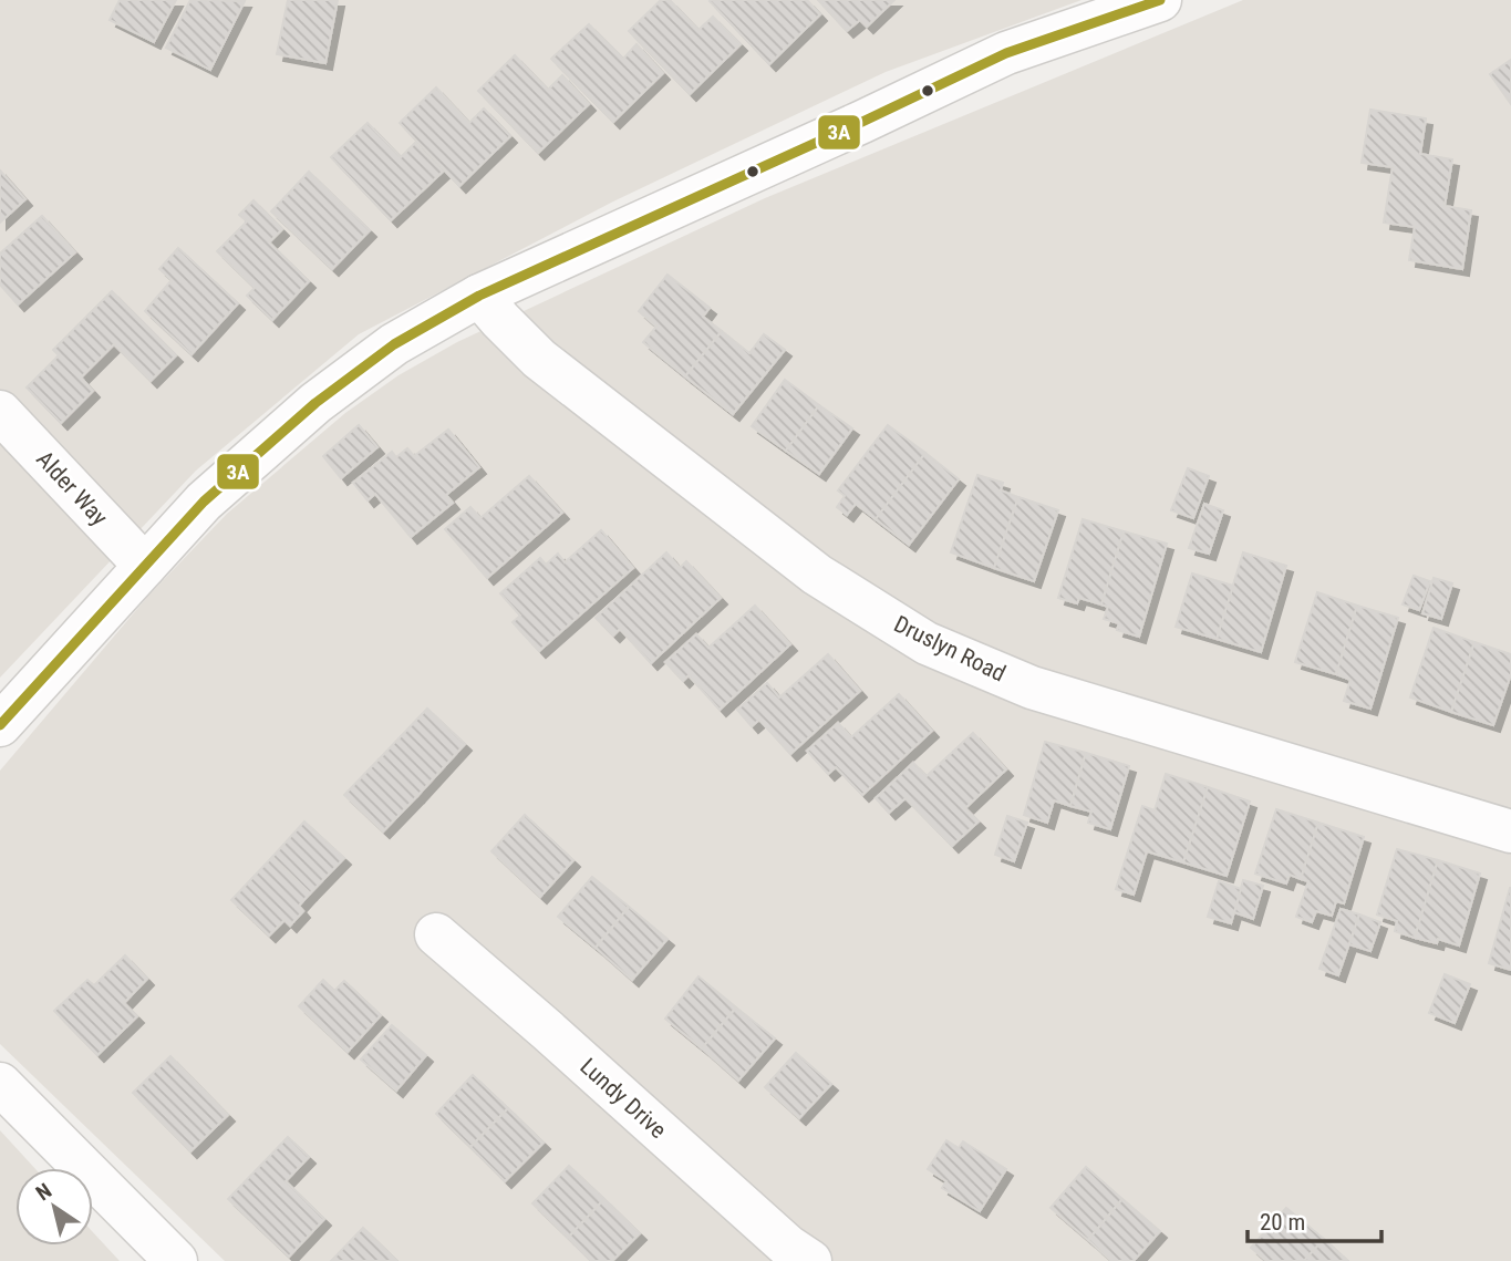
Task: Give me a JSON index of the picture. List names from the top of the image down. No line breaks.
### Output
{"streets":{"street":["Alder Way","Druslyn Road","Lundy Drive"]},"lines":["transit line 3A"],"scale_bar":"20 m","north":"top left"}
